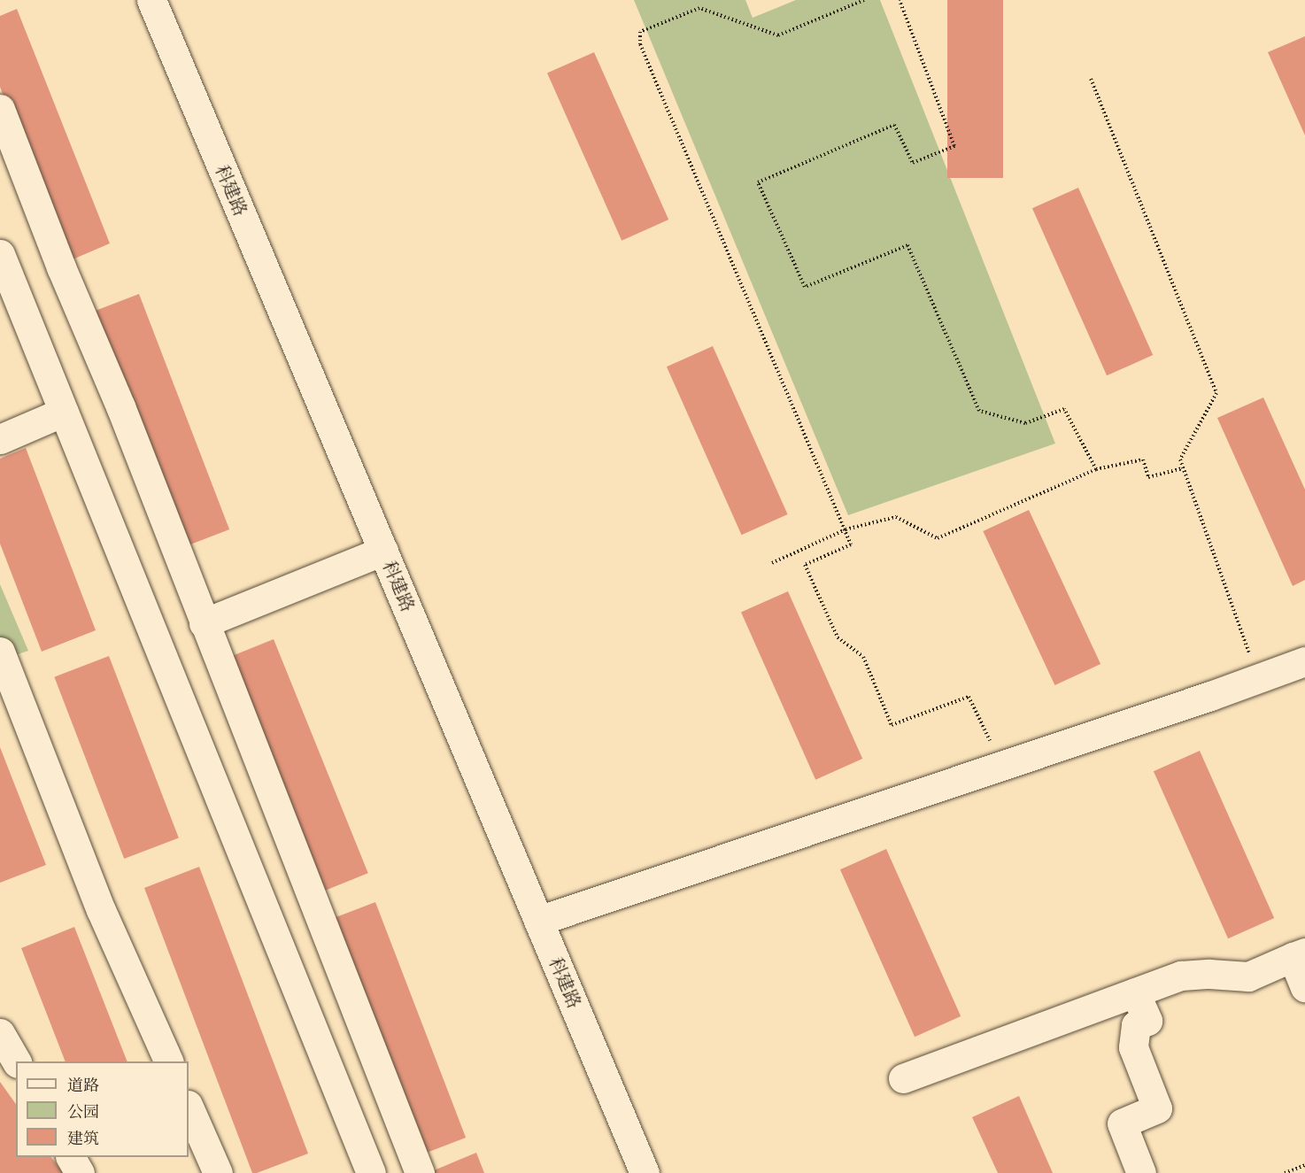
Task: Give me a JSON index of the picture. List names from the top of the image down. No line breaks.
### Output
{"streets":{"street":["科建路"]},"legend":["道路","公园","建筑"]}
